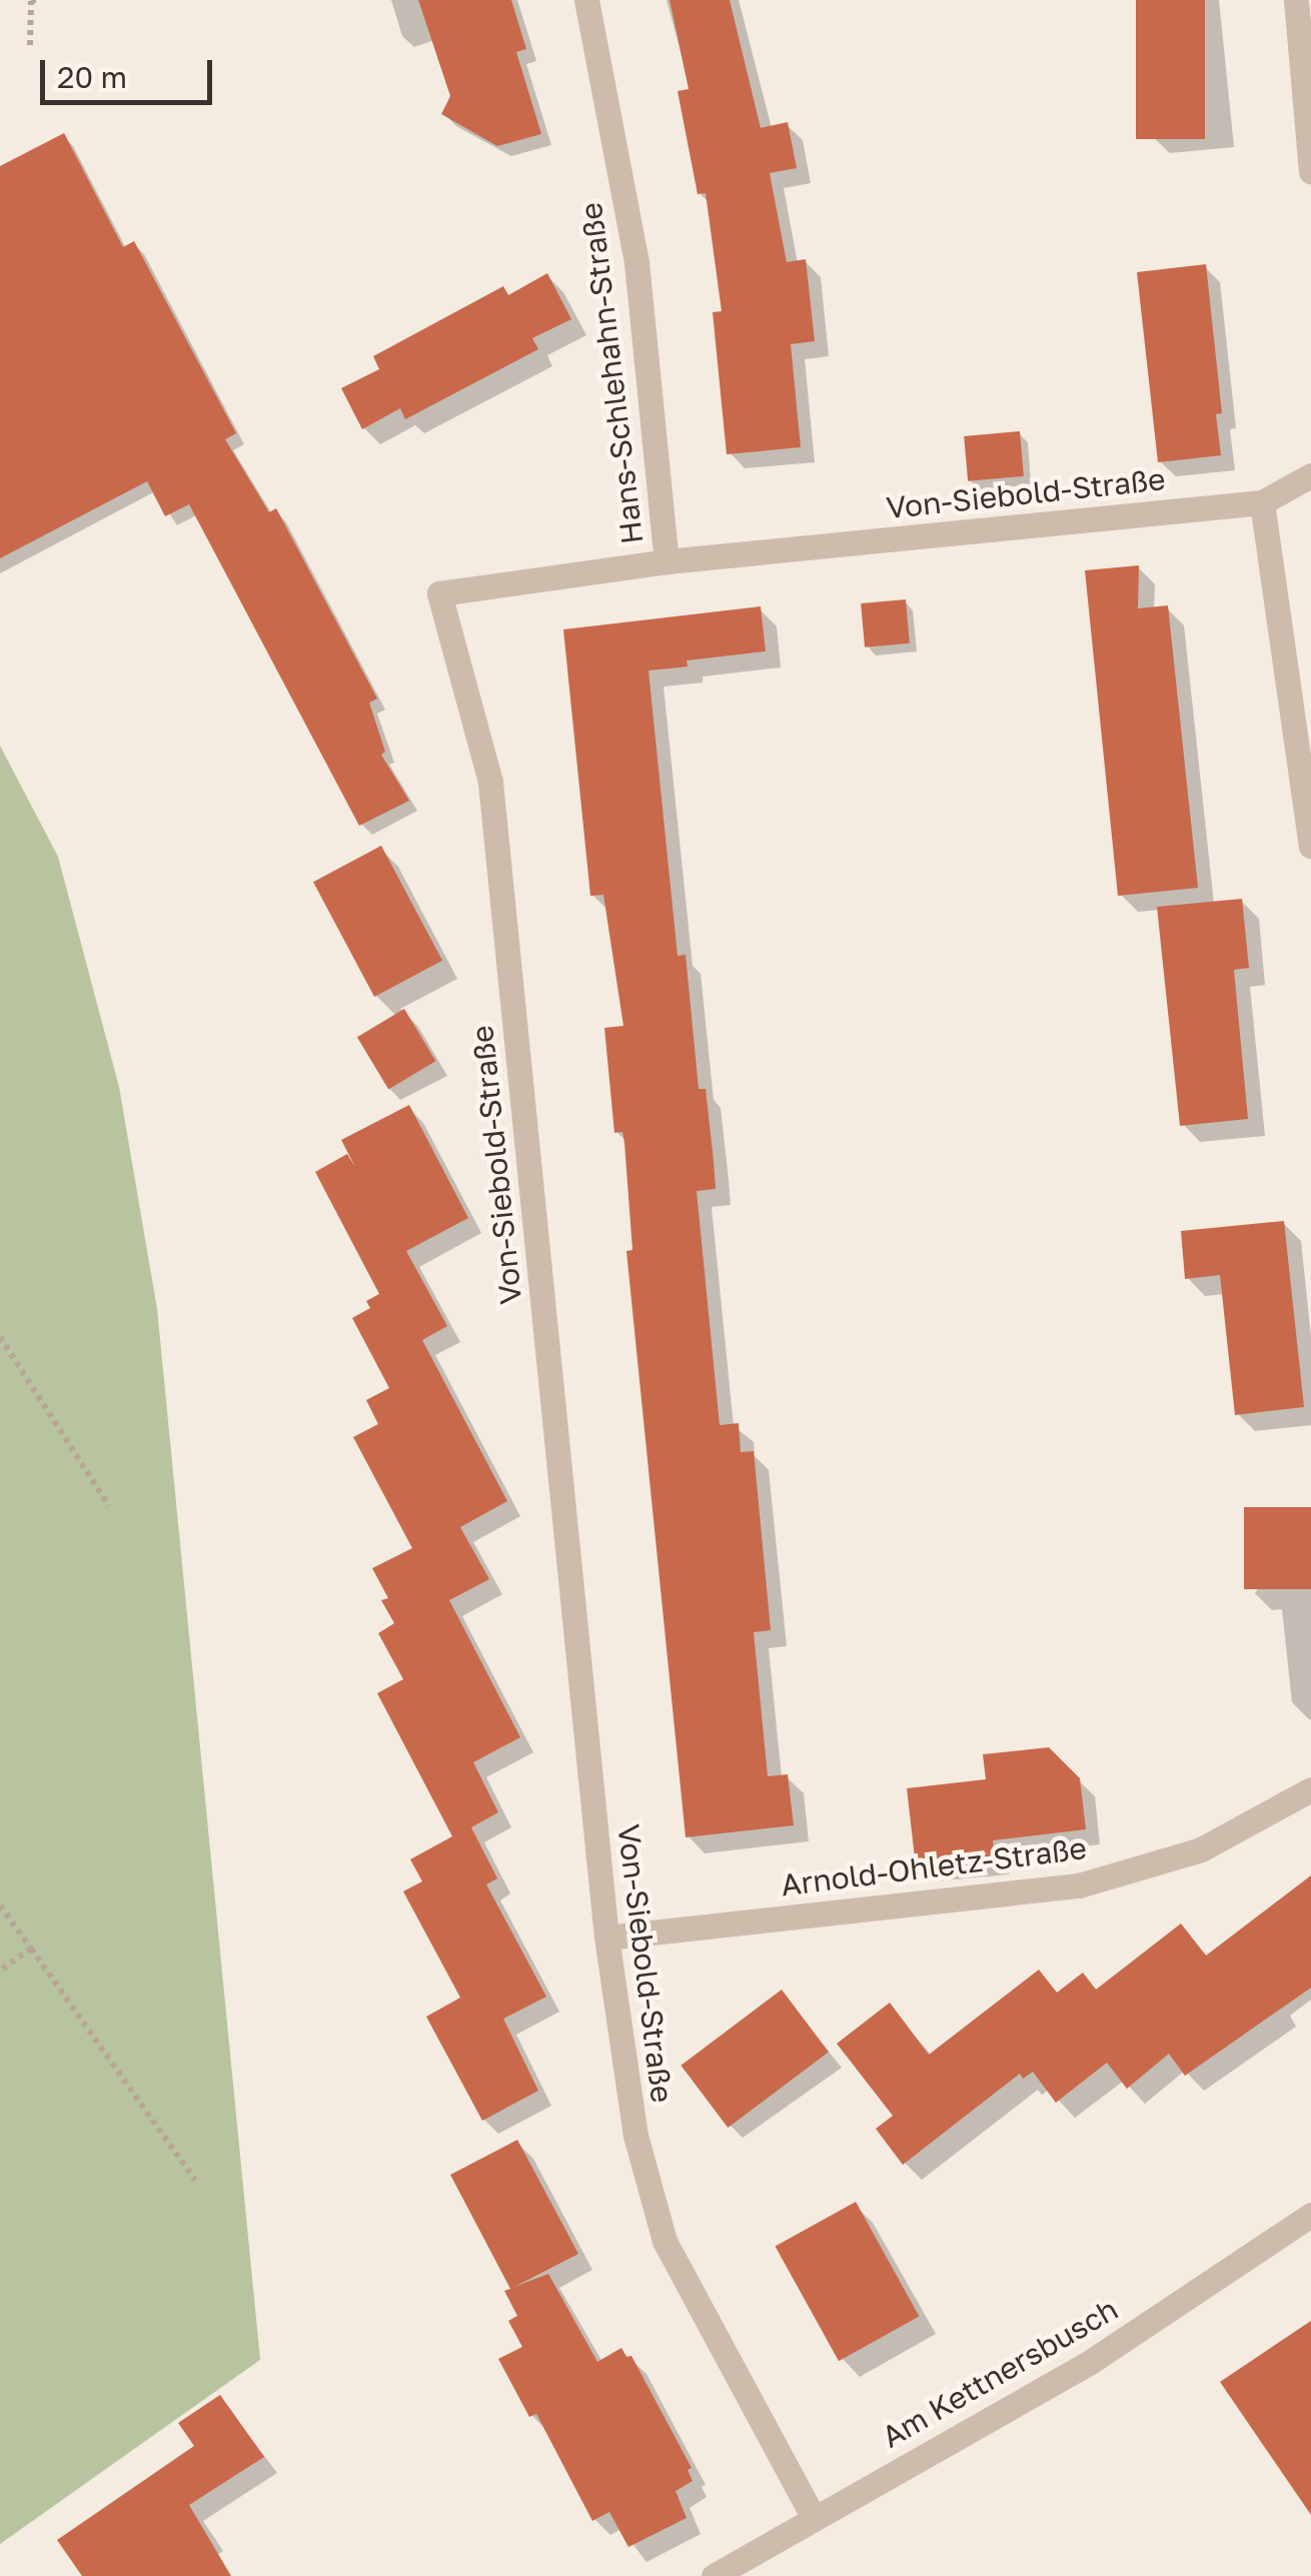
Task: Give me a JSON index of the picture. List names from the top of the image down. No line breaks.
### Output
{"streets":{"street":["Hans-Schlehahn-Straße","Von-Siebold-Straße","Arnold-Ohletz-Straße","Am Kettnersbusch"]},"crossings":[["Hans-Schlehahn-Straße","Von-Siebold-Straße"],["Von-Siebold-Straße","Arnold-Ohletz-Straße"],["Von-Siebold-Straße","Am Kettnersbusch"]],"scale_bar":"20 m"}
